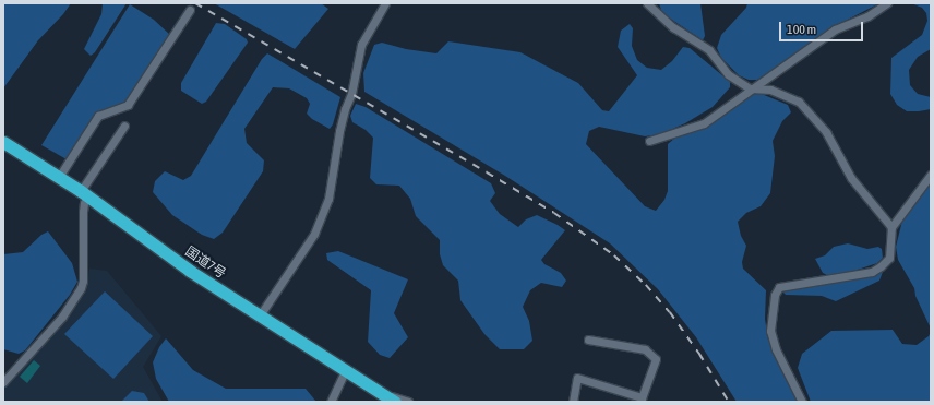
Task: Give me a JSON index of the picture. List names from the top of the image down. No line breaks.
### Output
{"streets":{"highway":["国道7号"]},"scale_bar":"100 m"}
